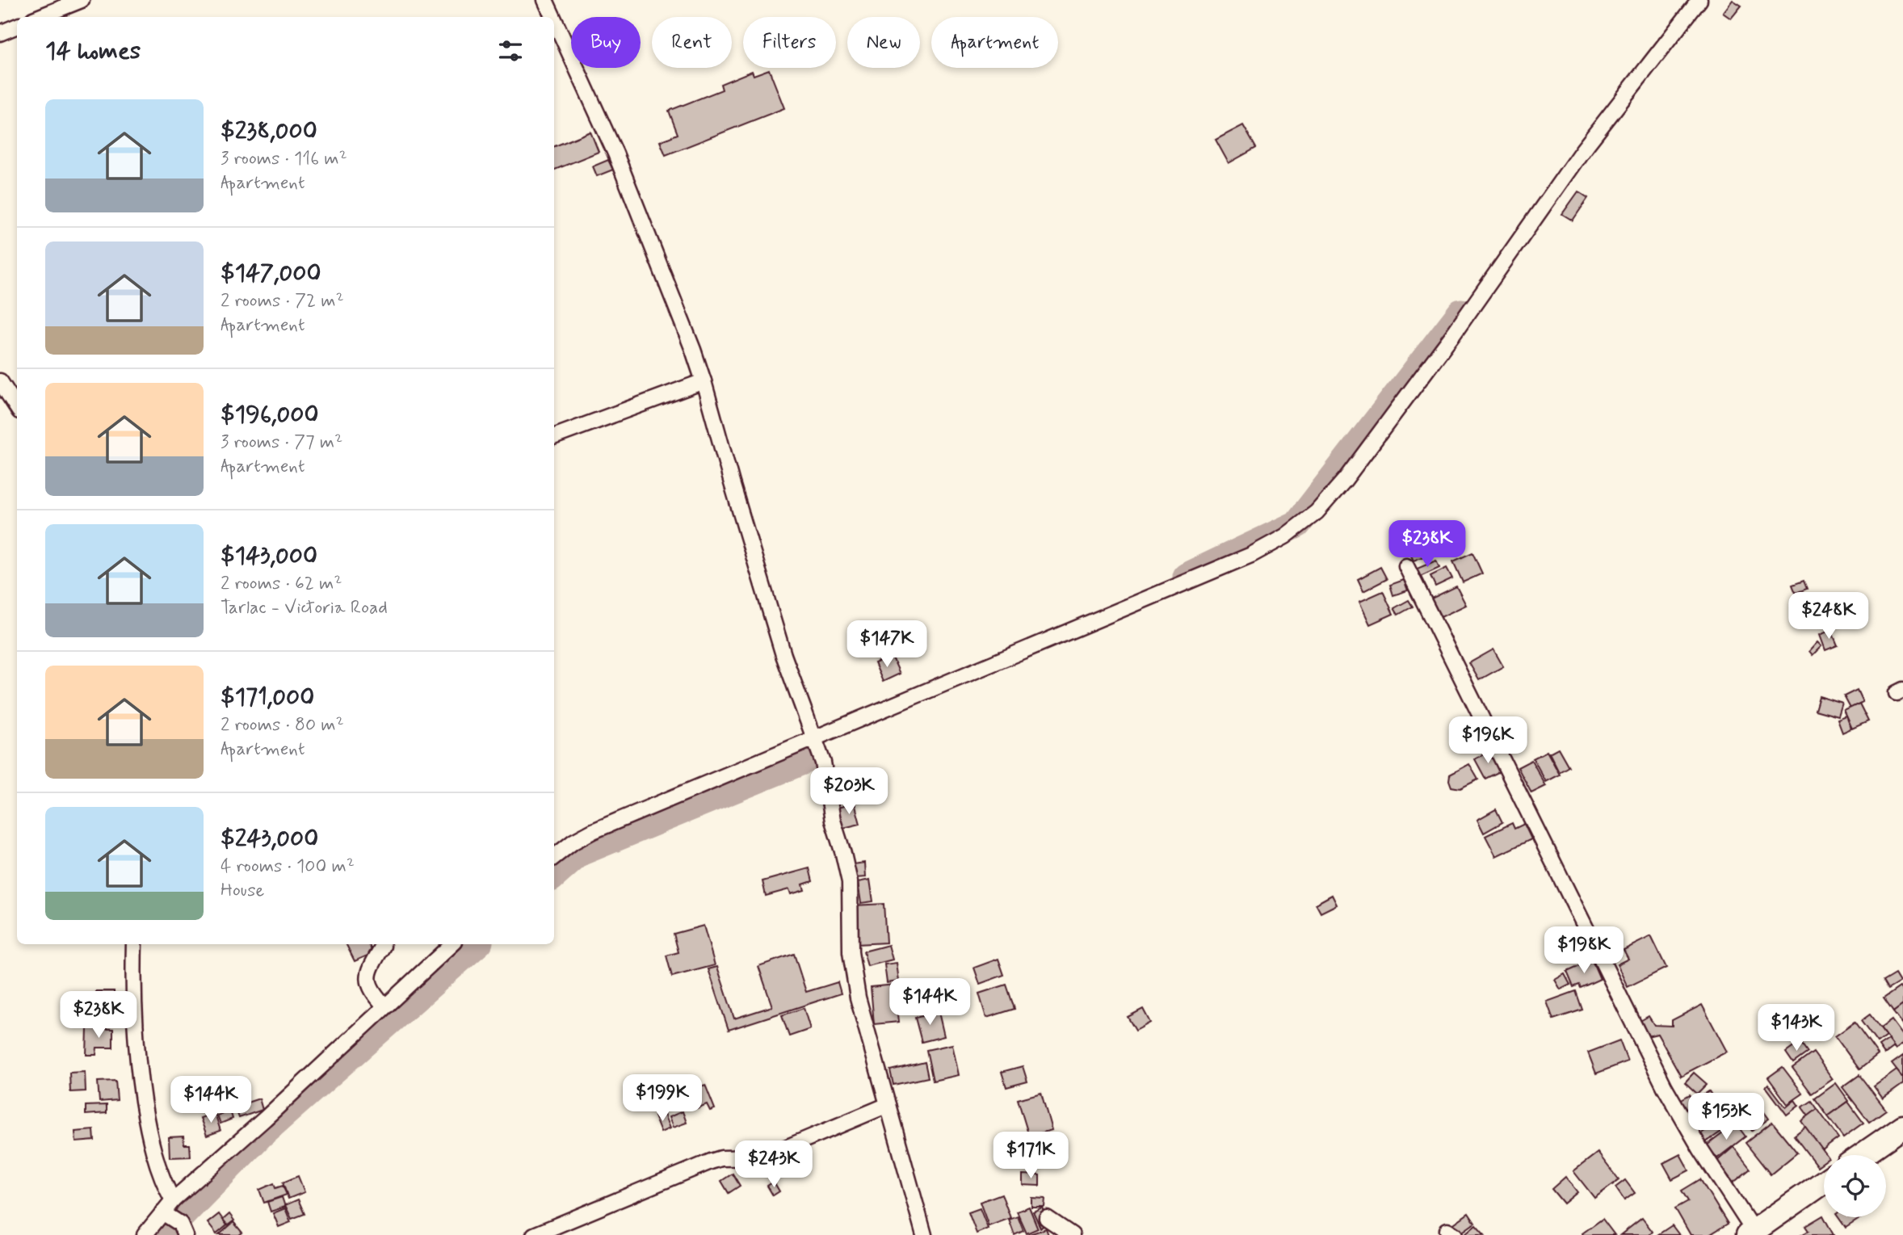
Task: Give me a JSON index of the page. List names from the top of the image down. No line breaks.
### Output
{"page":{"chip":["Buy","Rent","Filters","New","Apartment"],"heading":"14 homes","list":[{"name":"$238,000","note":"3 rooms · 116 m² · Apartment"},{"name":"$147,000","note":"2 rooms · 72 m² · Apartment"},{"name":"$196,000","note":"3 rooms · 77 m² · Apartment"},{"name":"$143,000","note":"2 rooms · 62 m² · Tarlac - Victoria Road"},{"name":"$171,000","note":"2 rooms · 80 m² · Apartment"},{"name":"$243,000","note":"4 rooms · 100 m² · House"}],"price":["$238K","$248K","$147K","$196K","$203K","$198K","$144K","$238K","$143K","$199K","$144K","$153K","$171K","$243K"]}}
